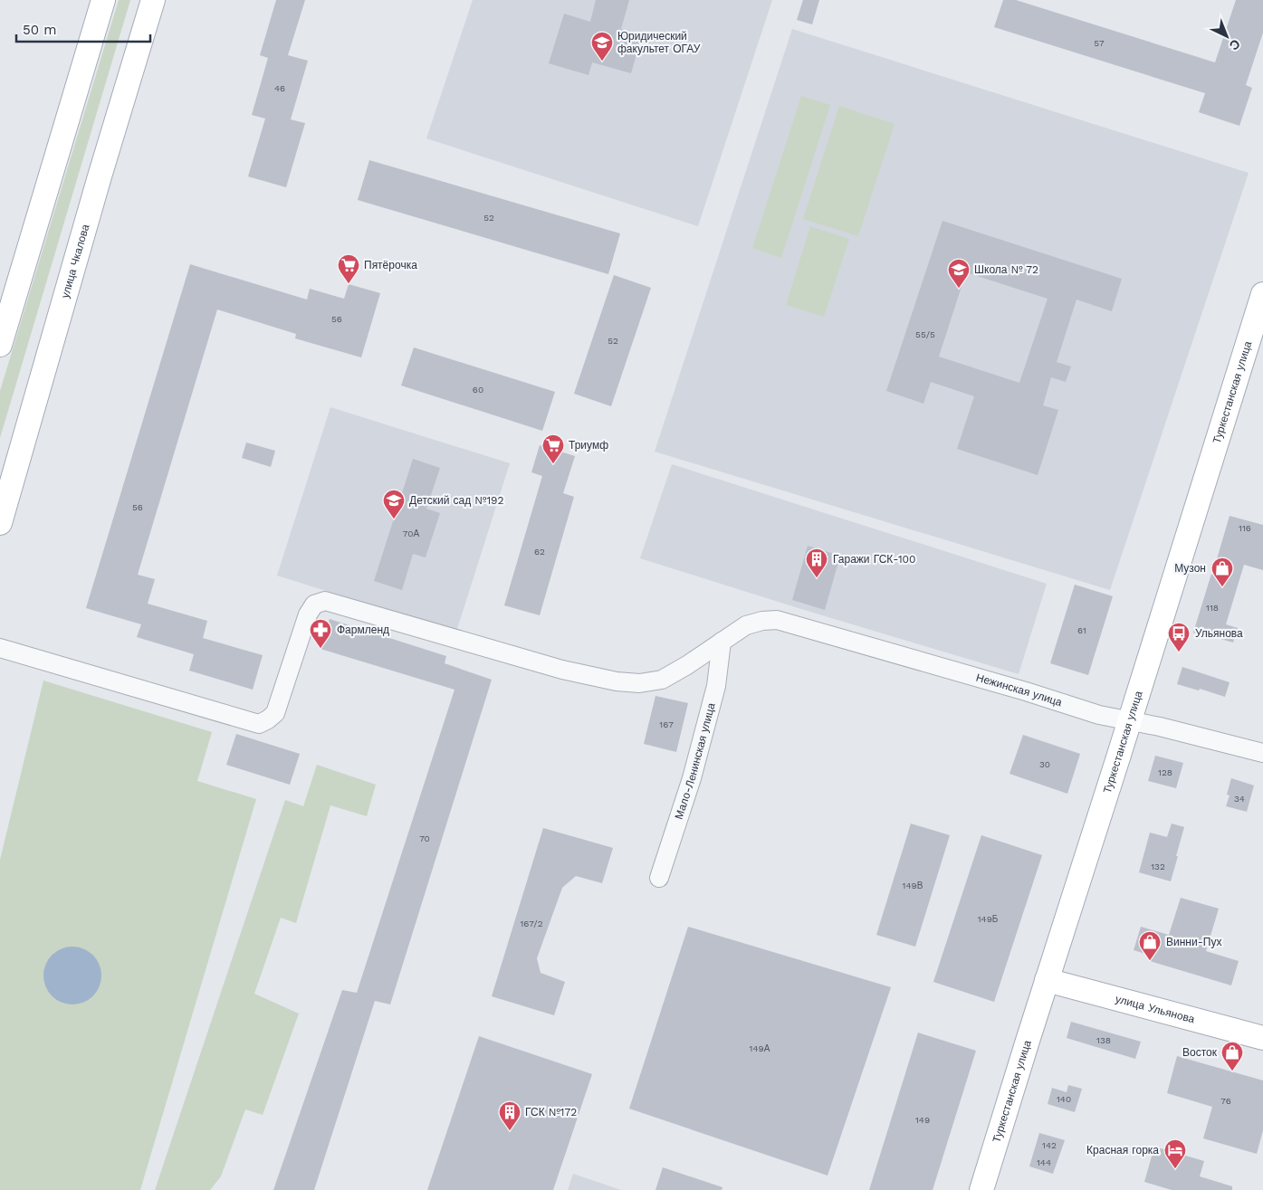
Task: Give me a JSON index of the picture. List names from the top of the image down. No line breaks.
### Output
{"streets":{"main road":["улица Чкалова","Туркестанская улица","улица Ульянова"],"street":["Нежинская улица","Мало-Ленинская улица"]},"crossings":[["Туркестанская улица","Нежинская улица"],["Туркестанская улица","улица Ульянова"],["Нежинская улица","Мало-Ленинская улица"]],"places":{"school or university":["Юридический факультет ОГАУ","Школа № 72","Детский сад №192"],"supermarket":["Пятёрочка","Триумф"],"building":["Гаражи ГСК-100","ГСК №172"],"shop":["Музон","Винни-Пух","Восток"],"pharmacy":["Фармленд"],"bus stop":["Ульянова"],"hotel":["Красная горка"]},"house_numbers":["57","46","52","56","55/5","52","60","56","116","70А","62","118","61","167","30","128","34","70","132","149В","149Б","167/2","138","149А","140","76","149","142","144"],"scale_bar":"50 m","north":"bottom right"}
